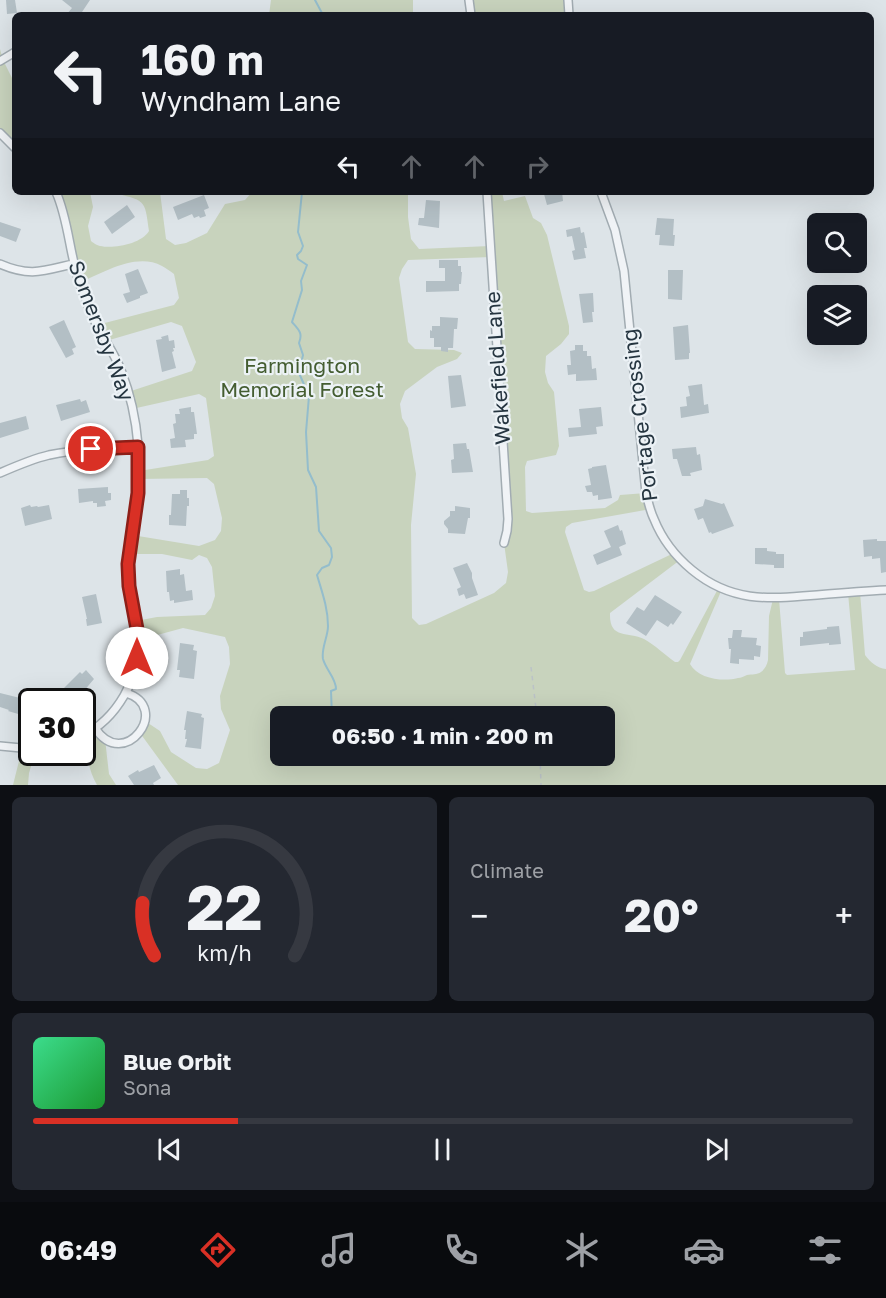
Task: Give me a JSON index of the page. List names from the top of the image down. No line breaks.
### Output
{"streets":{"street":["Somersby Way","Wakefield Lane","Portage Crossing"]},"parks":["Farmington Memorial Forest"],"page":{"turn":["160 m","Wyndham Lane"],"limit":"30","trip":"06:50 · 1 min · 200 m","tile":"Climate","heat":["−","20°","+"],"song":["Blue Orbit","Sona"],"tabs":"06:49","gauge":["22","km/h"]}}
